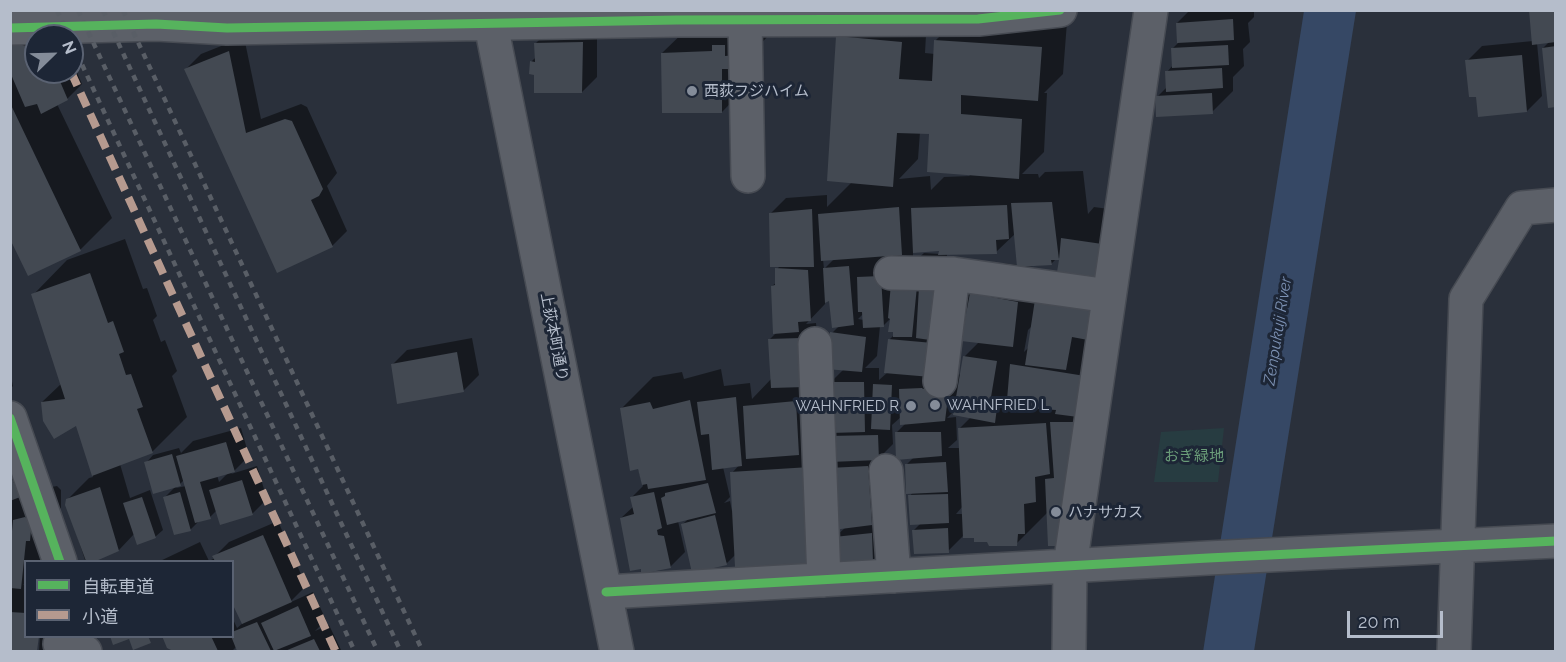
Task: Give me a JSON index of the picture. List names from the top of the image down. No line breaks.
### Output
{"streets":{"street":["上荻本町通り"]},"water":["Zenpukuji River"],"parks":["おぎ緑地"],"places":["西荻フジハイム","WAHNFRIED L","WAHNFRIED R","ハナサカス"],"legend":["自転車道","小道"],"scale_bar":"20 m","north":"top right"}
